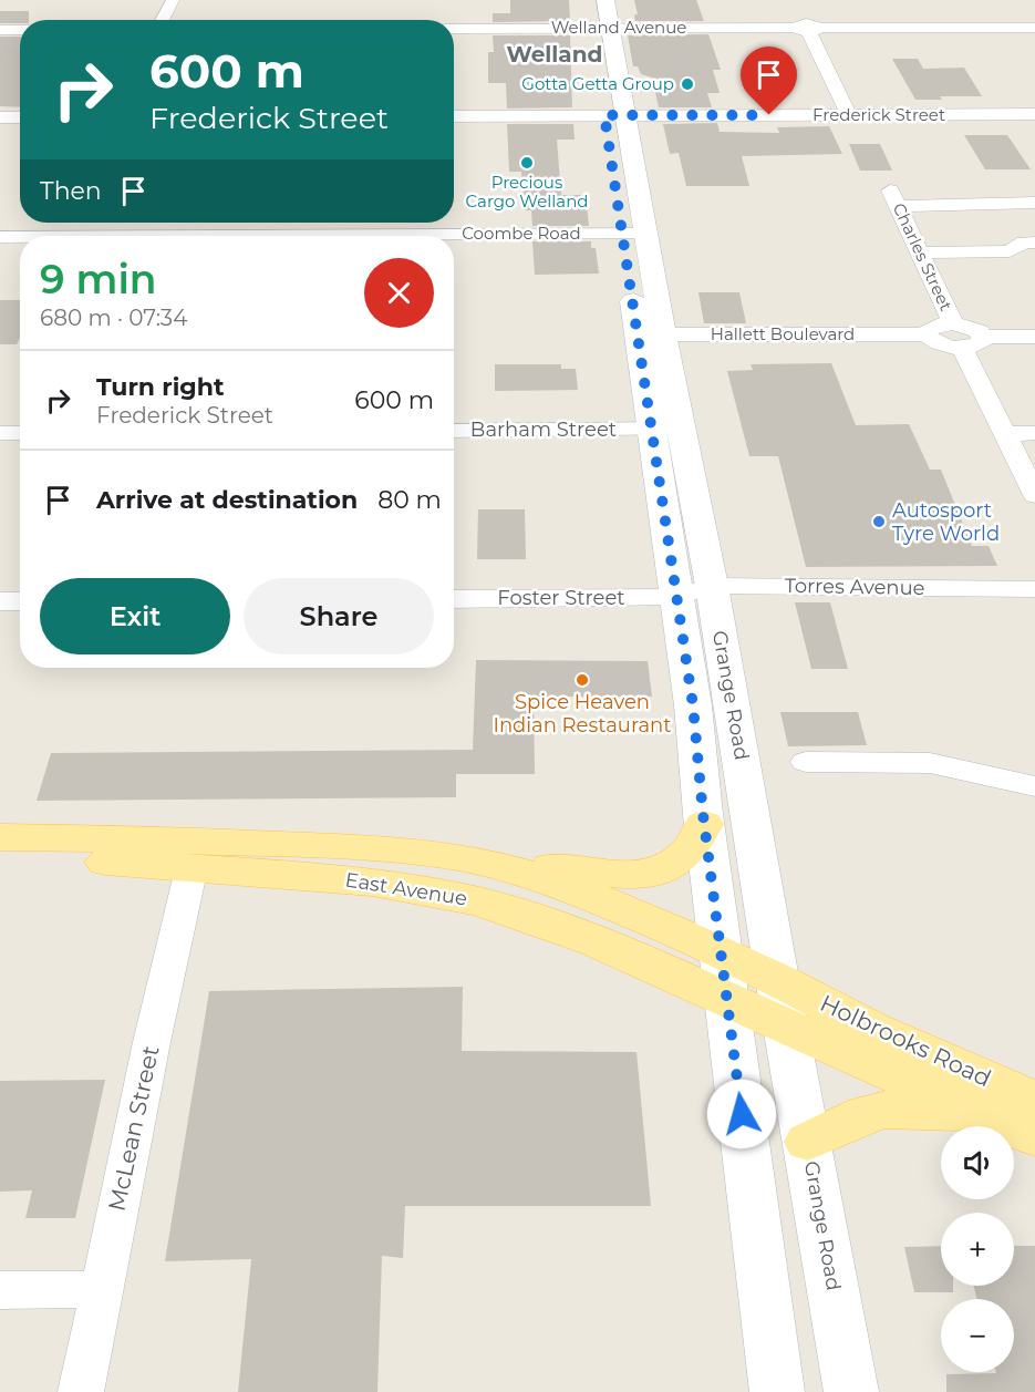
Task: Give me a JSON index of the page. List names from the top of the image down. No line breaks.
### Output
{"streets":{"main road":["Grange Road","East Avenue","Holbrooks Road"],"street":["Welland Avenue","Frederick Street","Coombe Road","Charles Street","Hallett Boulevard","Barham Street","Torres Avenue","Foster Street","McLean Street"]},"crossings":[["Welland Avenue","Grange Road"],["Frederick Street","Grange Road"],["Coombe Road","Grange Road"],["Hallett Boulevard","Grange Road"],["Barham Street","Grange Road"],["Torres Avenue","Foster Street"],["Torres Avenue","Grange Road"],["Foster Street","Grange Road"],["Grange Road","East Avenue"],["Grange Road","Holbrooks Road"],["East Avenue","Holbrooks Road"],["East Avenue","McLean Street"]],"districts":["Welland"],"places":["Gotta Getta Group","Precious Cargo Welland","Autosport Tyre World","Spice Heaven Indian Restaurant"],"page":{"turn":["600 m","Frederick Street"],"then":"Then","heading":["9 min","680 m · 07:34"],"list":[{"name":"Turn right","note":"Frederick Street","value":"600 m"},{"name":"Arrive at destination","value":"80 m"}],"buttons":["Exit","Share"],"map_buttons":["+","−"]}}
